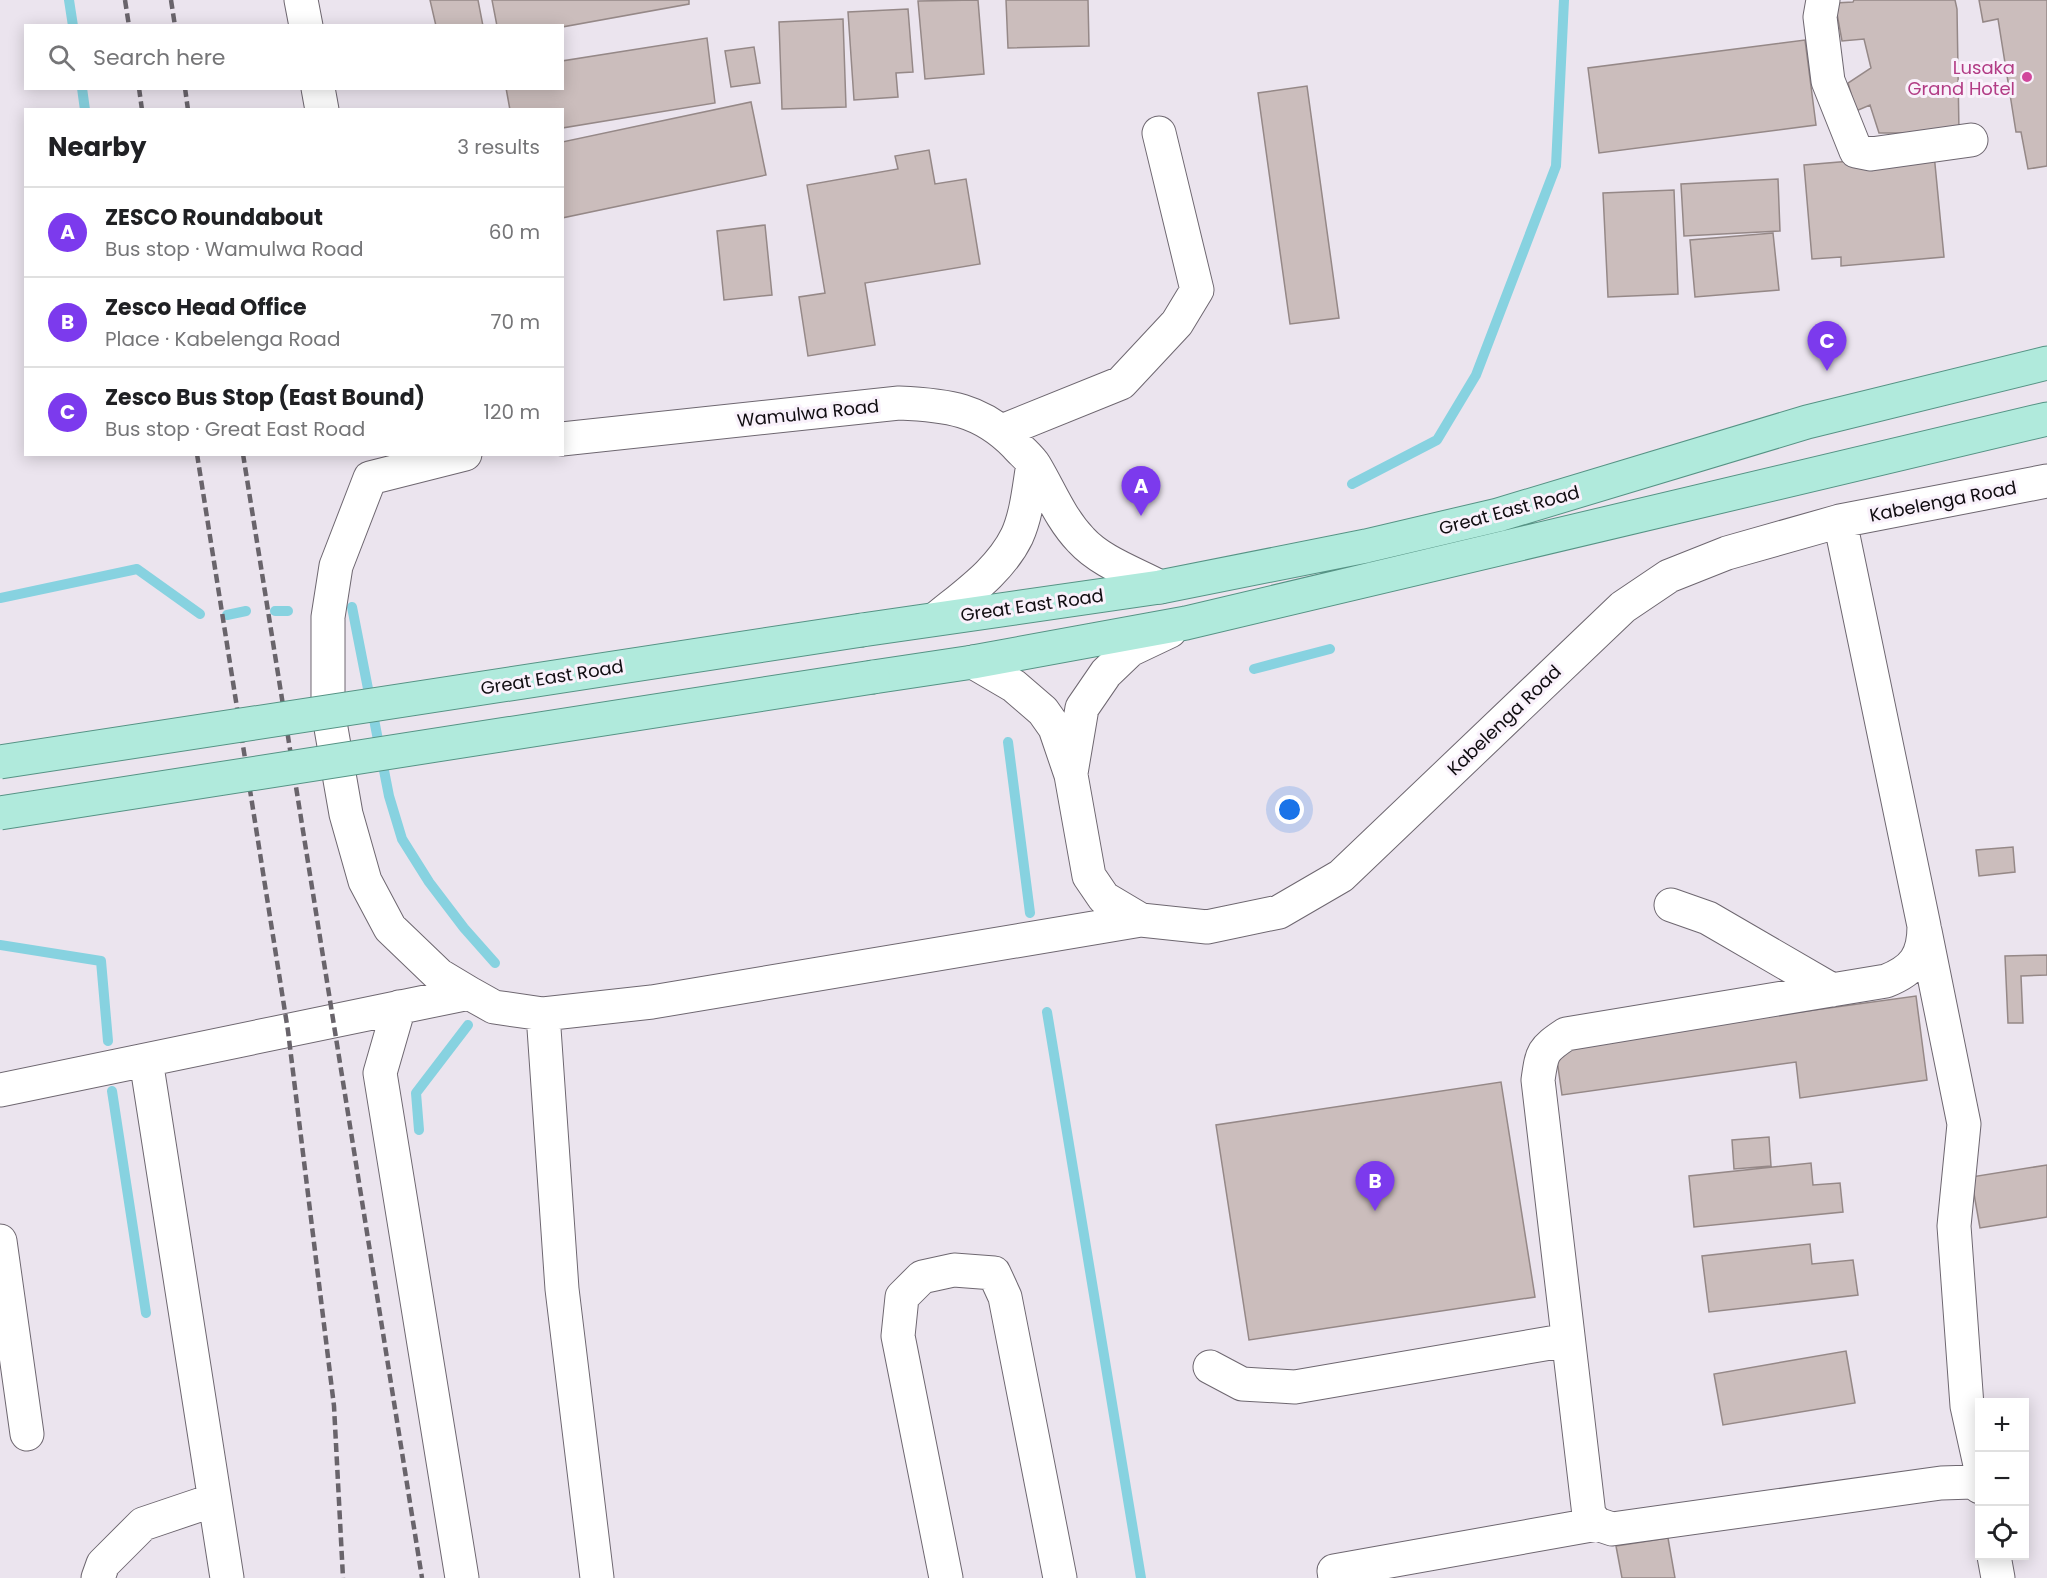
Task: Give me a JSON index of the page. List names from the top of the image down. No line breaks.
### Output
{"streets":{"main road":["Great East Road"],"street":["Wamulwa Road","Kabelenga Road"]},"crossings":[["Wamulwa Road","Great East Road"],["Kabelenga Road","Great East Road"]],"places":["Lusaka Grand Hotel"],"page":{"search":"Search here","heading":["Nearby","3 results"],"list":[{"mark":"A","name":"ZESCO Roundabout","note":"Bus stop · Wamulwa Road","value":"60 m"},{"mark":"B","name":"Zesco Head Office","note":"Place · Kabelenga Road","value":"70 m"},{"mark":"C","name":"Zesco Bus Stop (East Bound)","note":"Bus stop · Great East Road","value":"120 m"}],"pins":["C","A","B"],"map_buttons":["+","−"]}}
